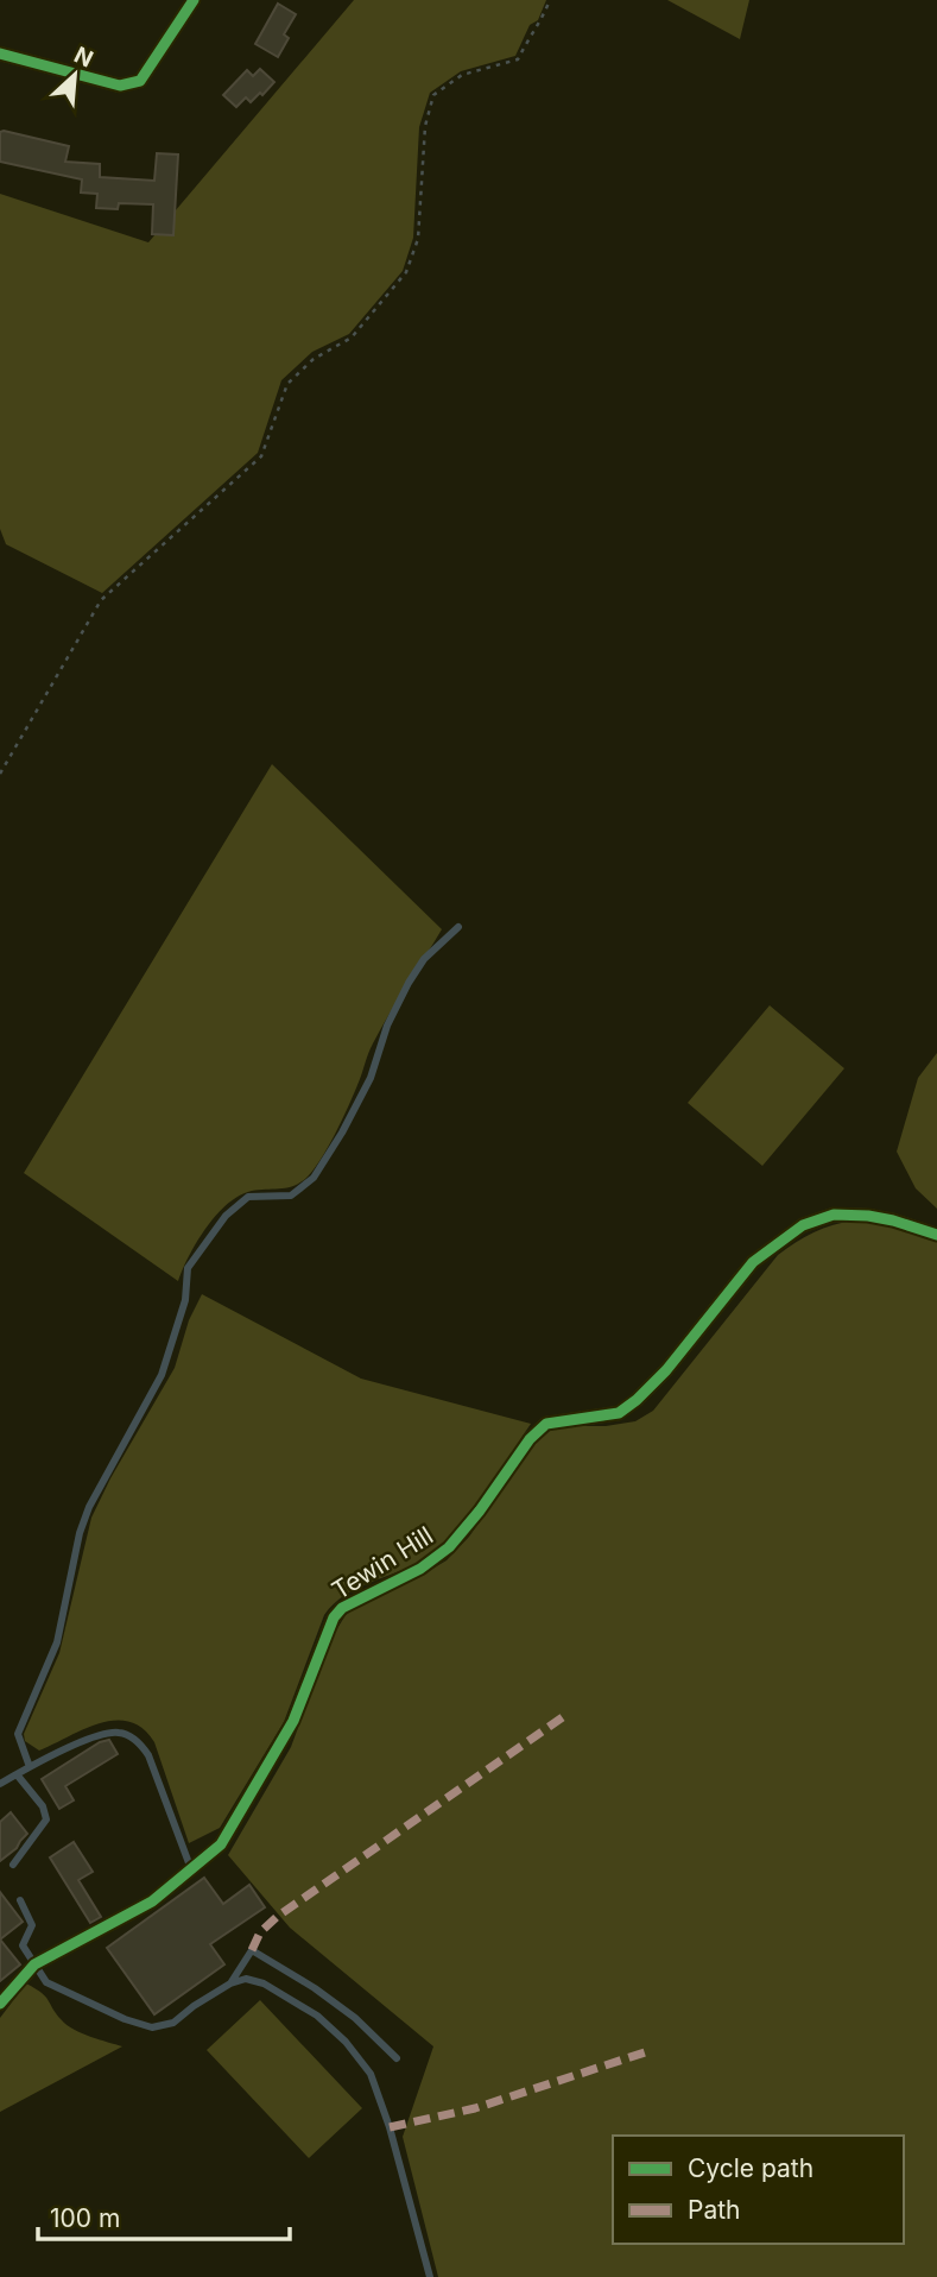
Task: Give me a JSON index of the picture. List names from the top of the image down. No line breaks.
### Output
{"streets":{"street":["Tewin Hill"]},"legend":["Cycle path","Path"],"scale_bar":"100 m","north":"top right"}
